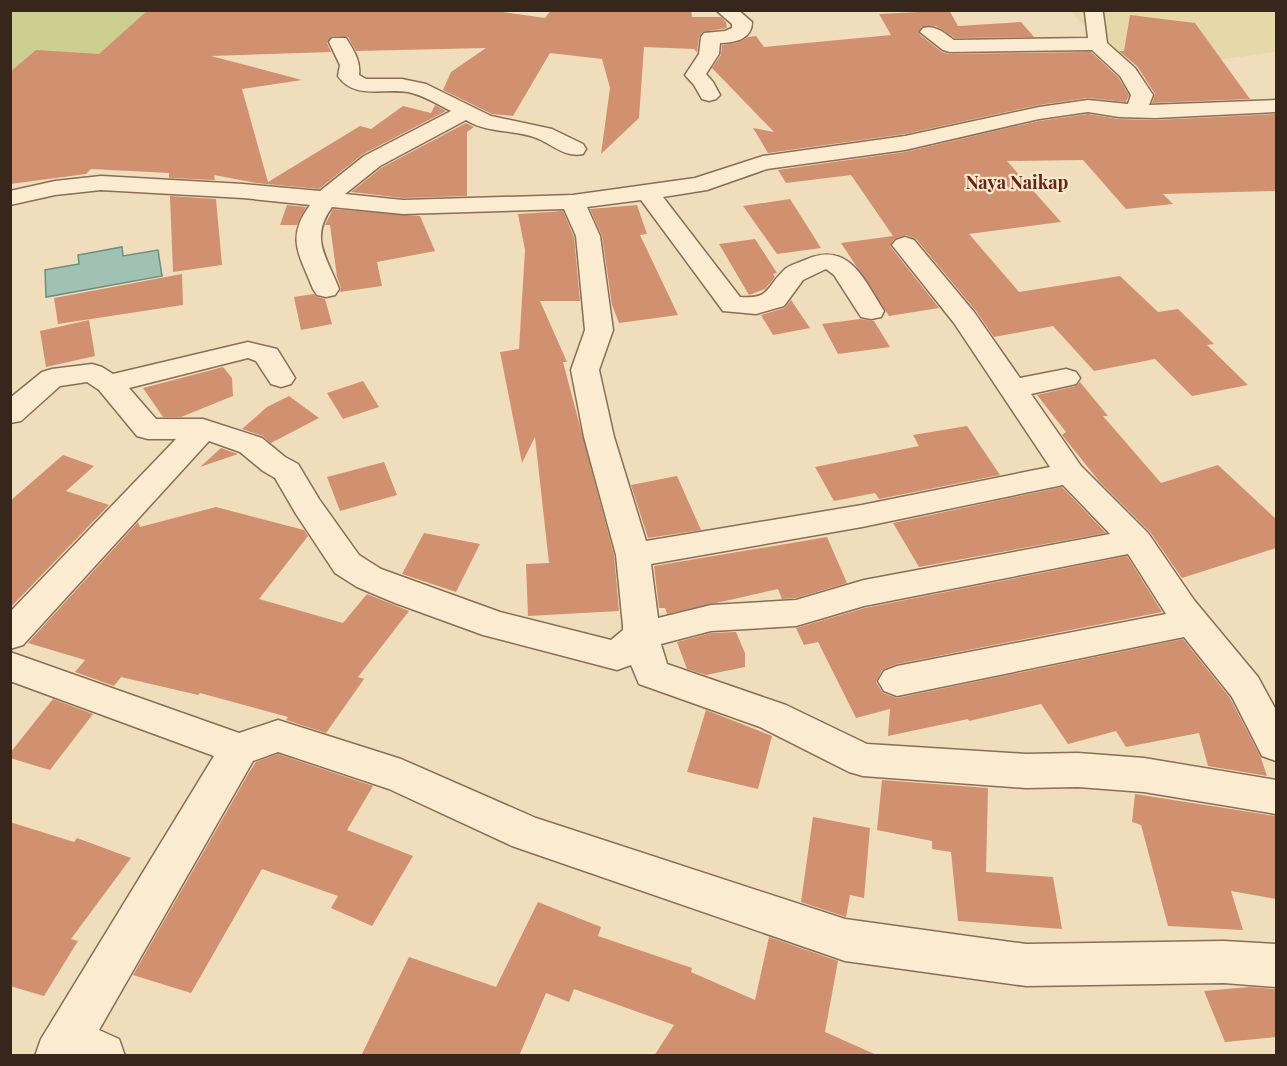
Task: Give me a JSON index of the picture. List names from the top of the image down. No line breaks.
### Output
{"districts":["Naya Naikap"]}
